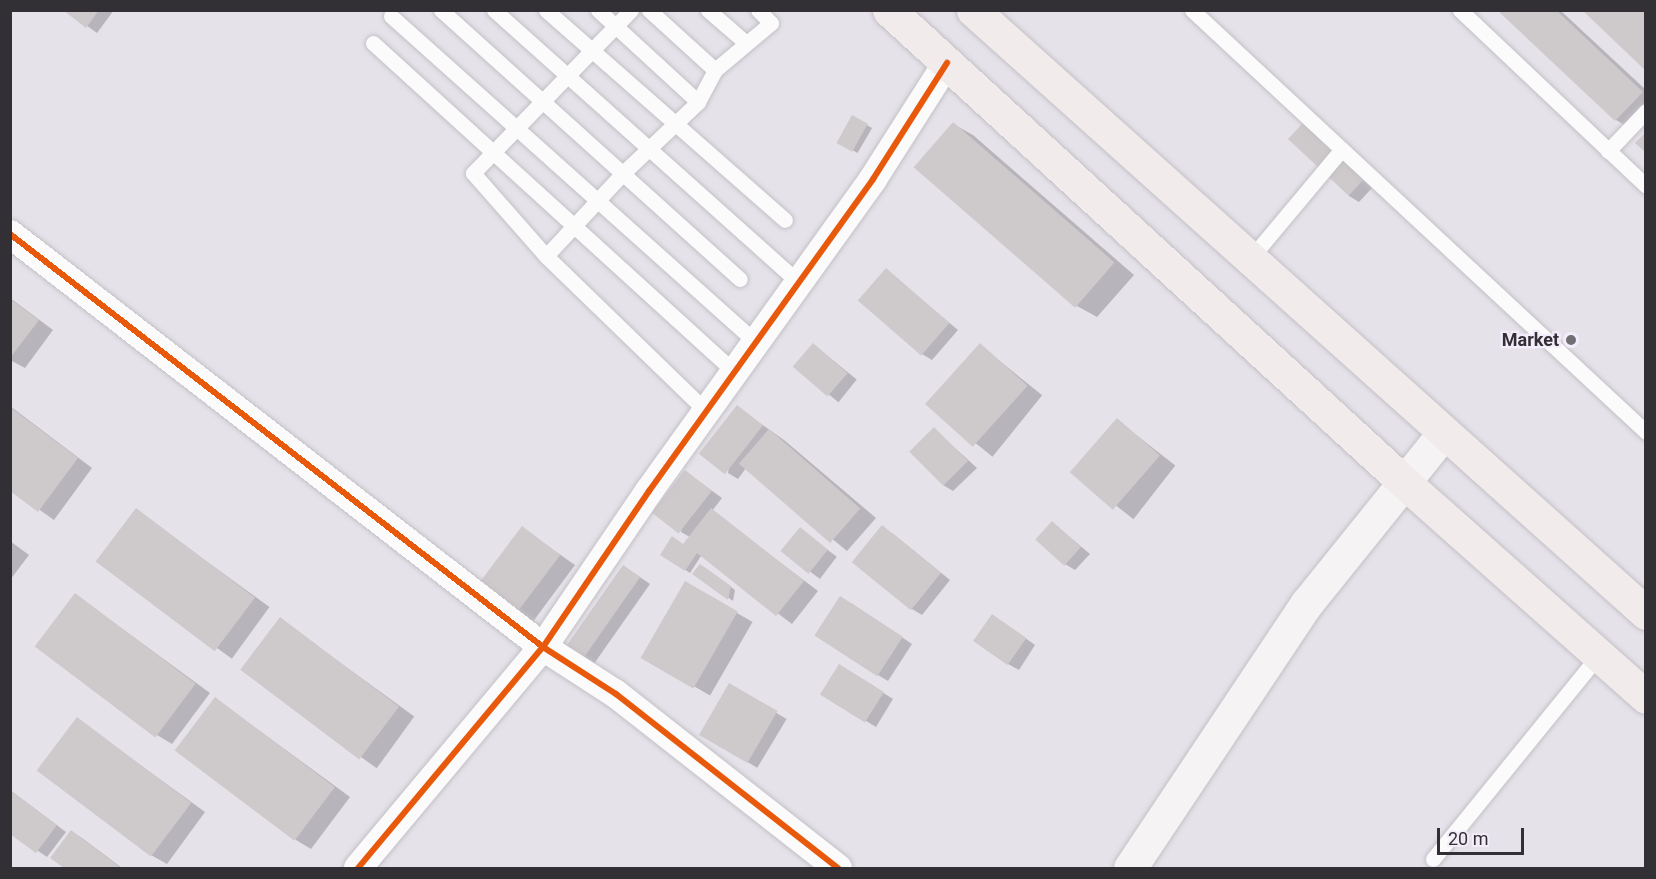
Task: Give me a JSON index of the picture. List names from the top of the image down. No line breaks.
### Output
{"places":["Market"],"scale_bar":"20 m"}
